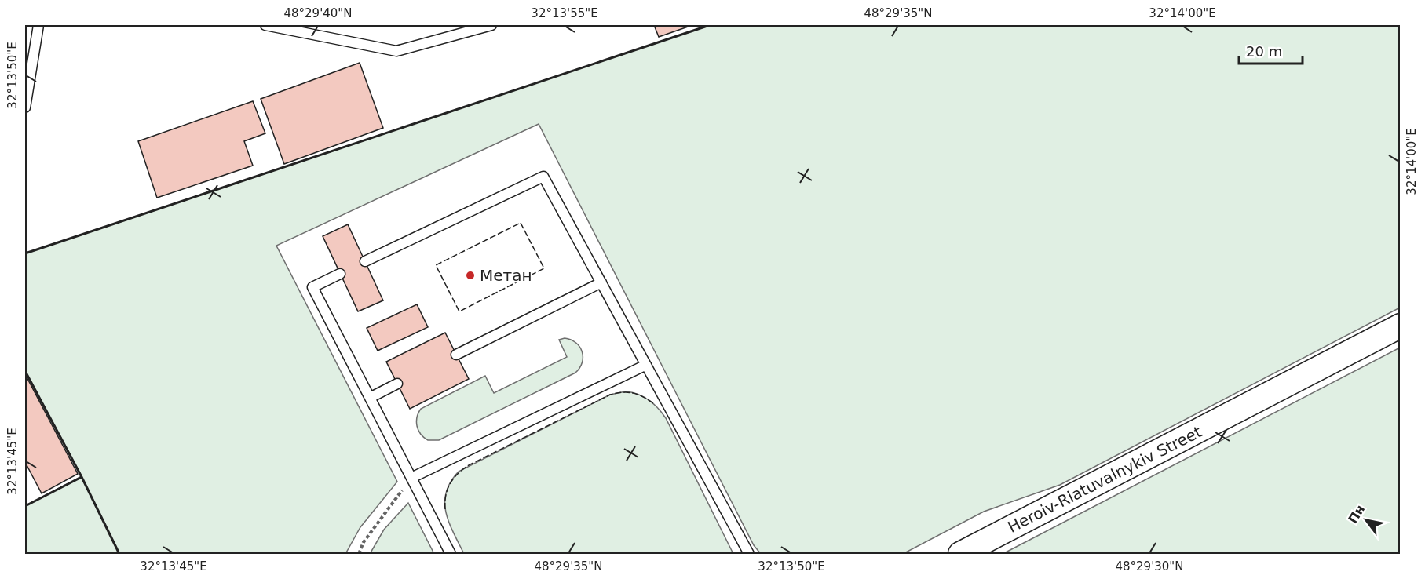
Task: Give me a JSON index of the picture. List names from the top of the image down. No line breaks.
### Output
{"streets":{"street":["Heroiv-Riatuvalnykiv Street"]},"places":["Метан"],"scale_bar":"20 m","north":"top left","coordinates":["48°29'40\"N","32°13'55\"E","48°29'35\"N","32°14'00\"E","32°13'50\"E","32°13'45\"E","48°29'30\"N"]}
